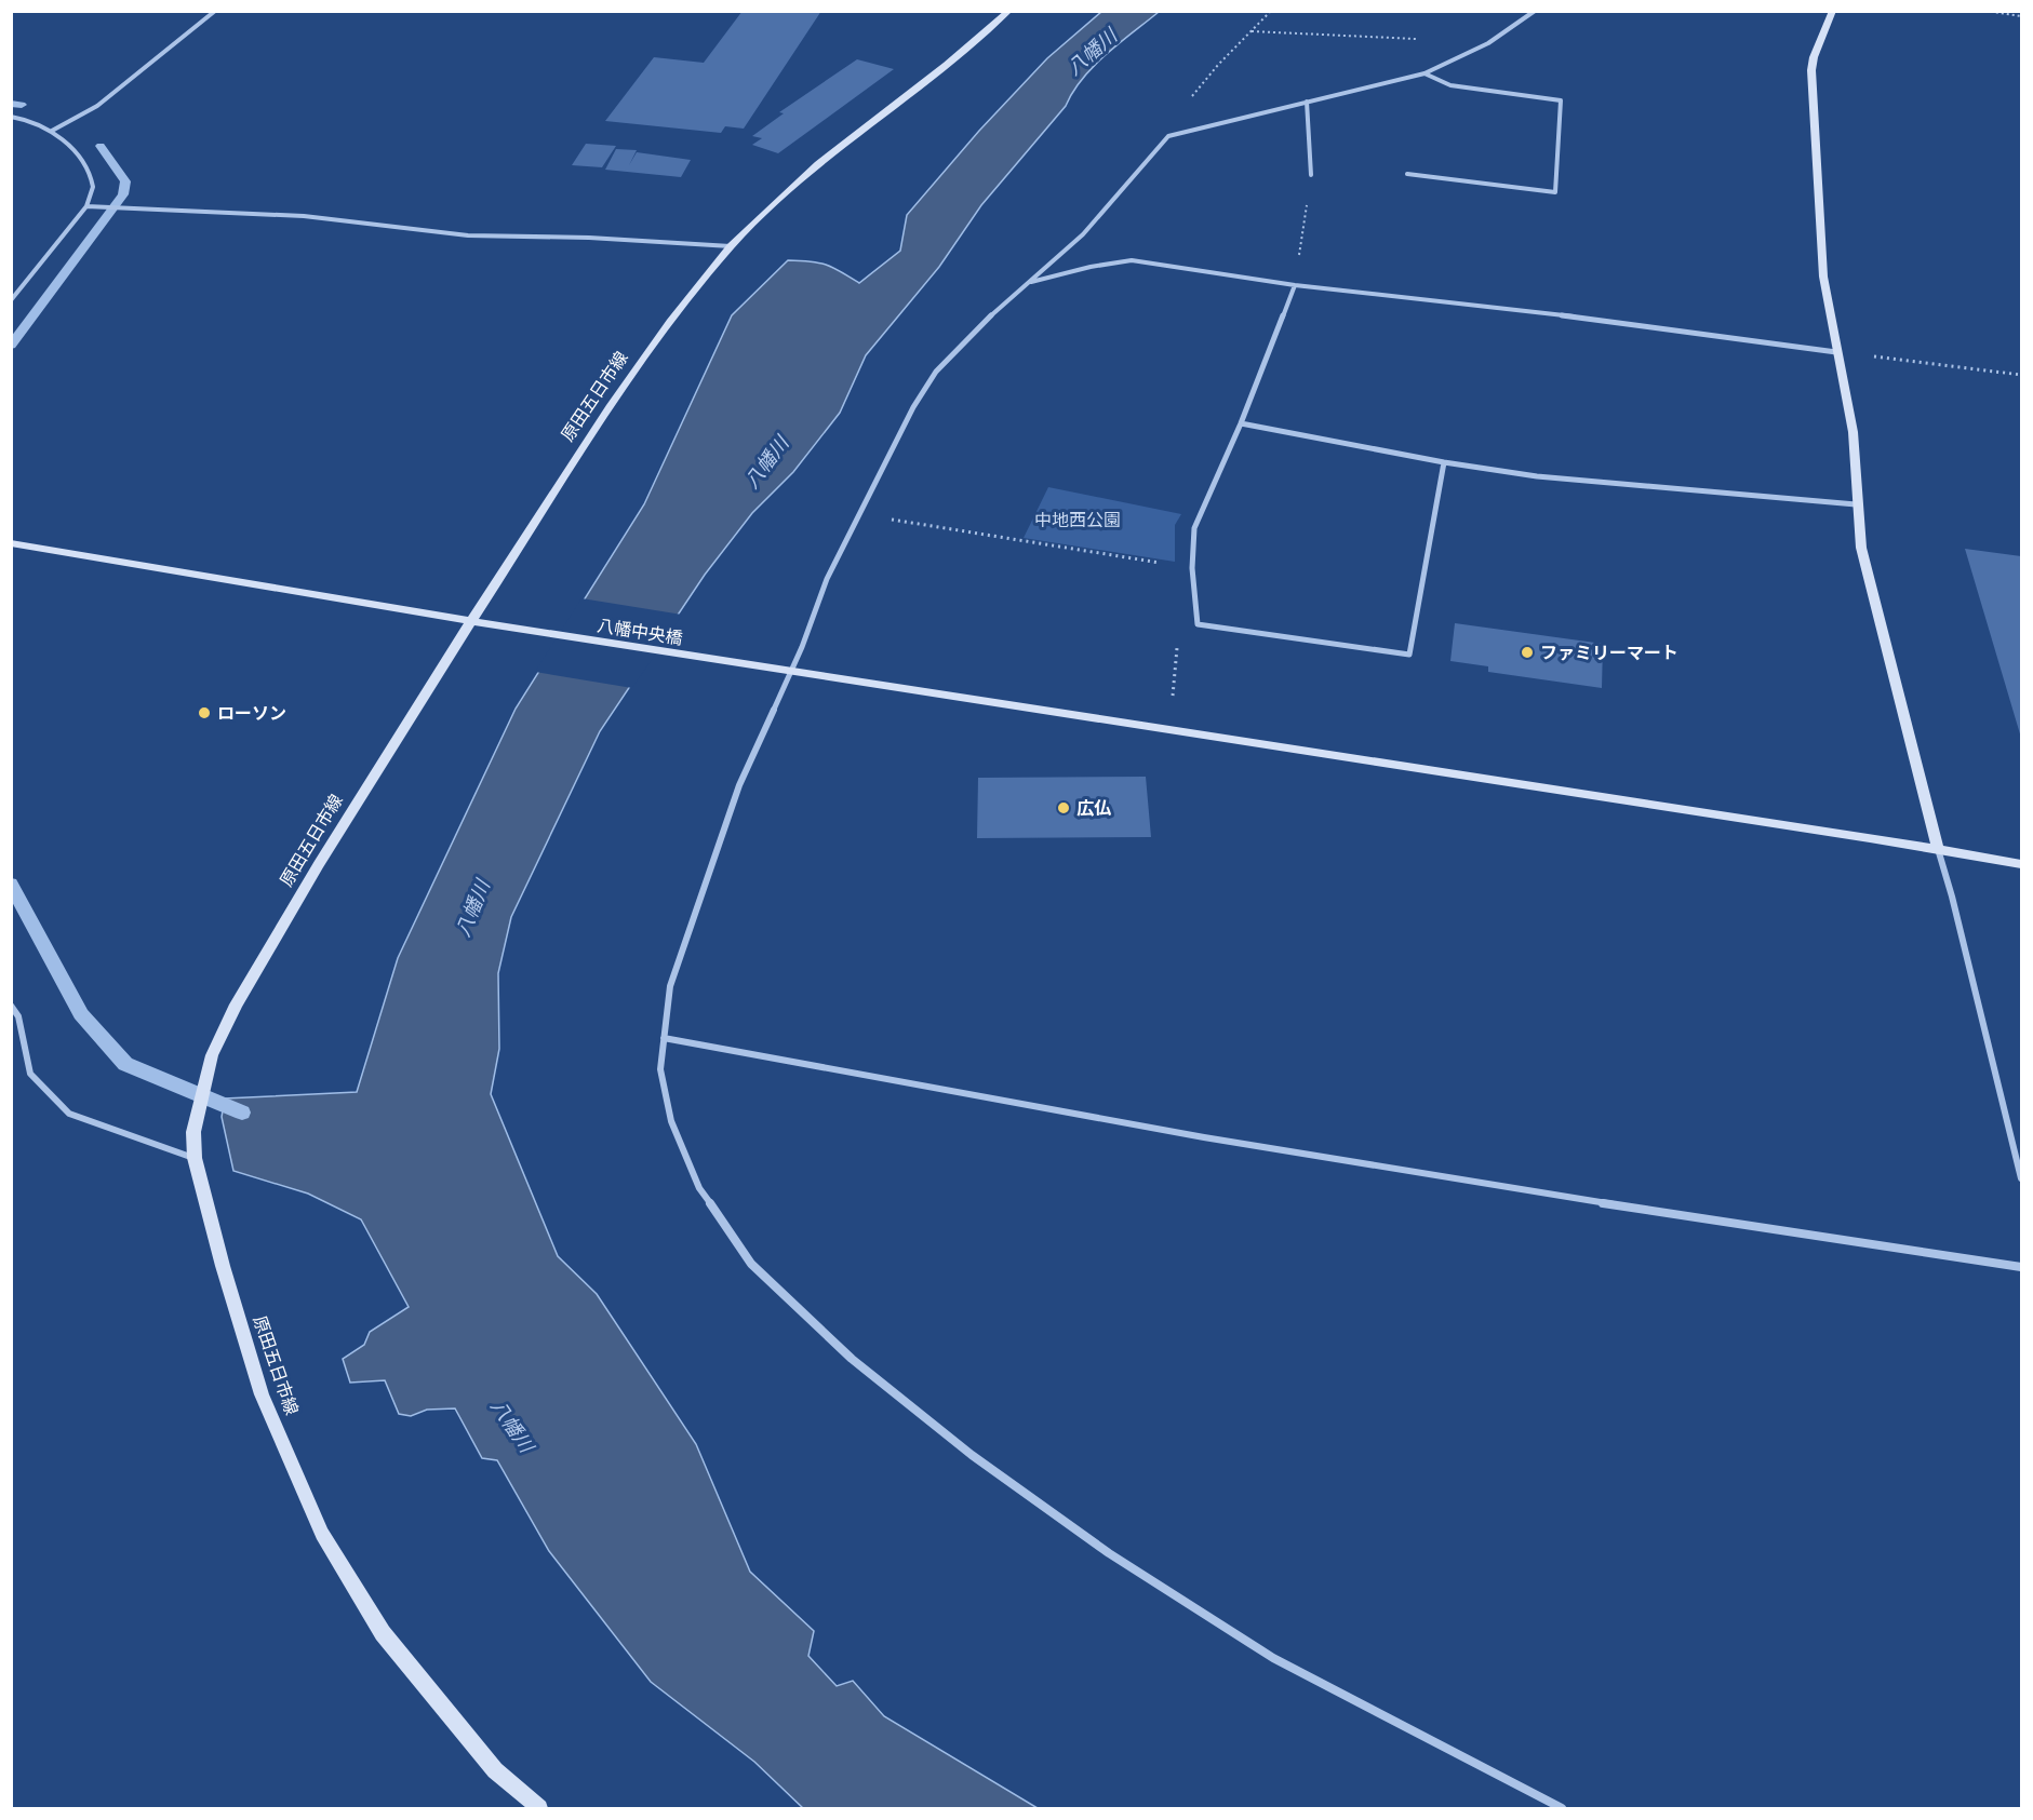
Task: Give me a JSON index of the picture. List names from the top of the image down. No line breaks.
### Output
{"streets":{"street":["原田五日市線","八幡中央橋"]},"crossings":[["原田五日市線","八幡中央橋"]],"water":["八幡川"],"parks":["中地西公園"],"places":["ファミリーマート","ローソン","広仏"]}
